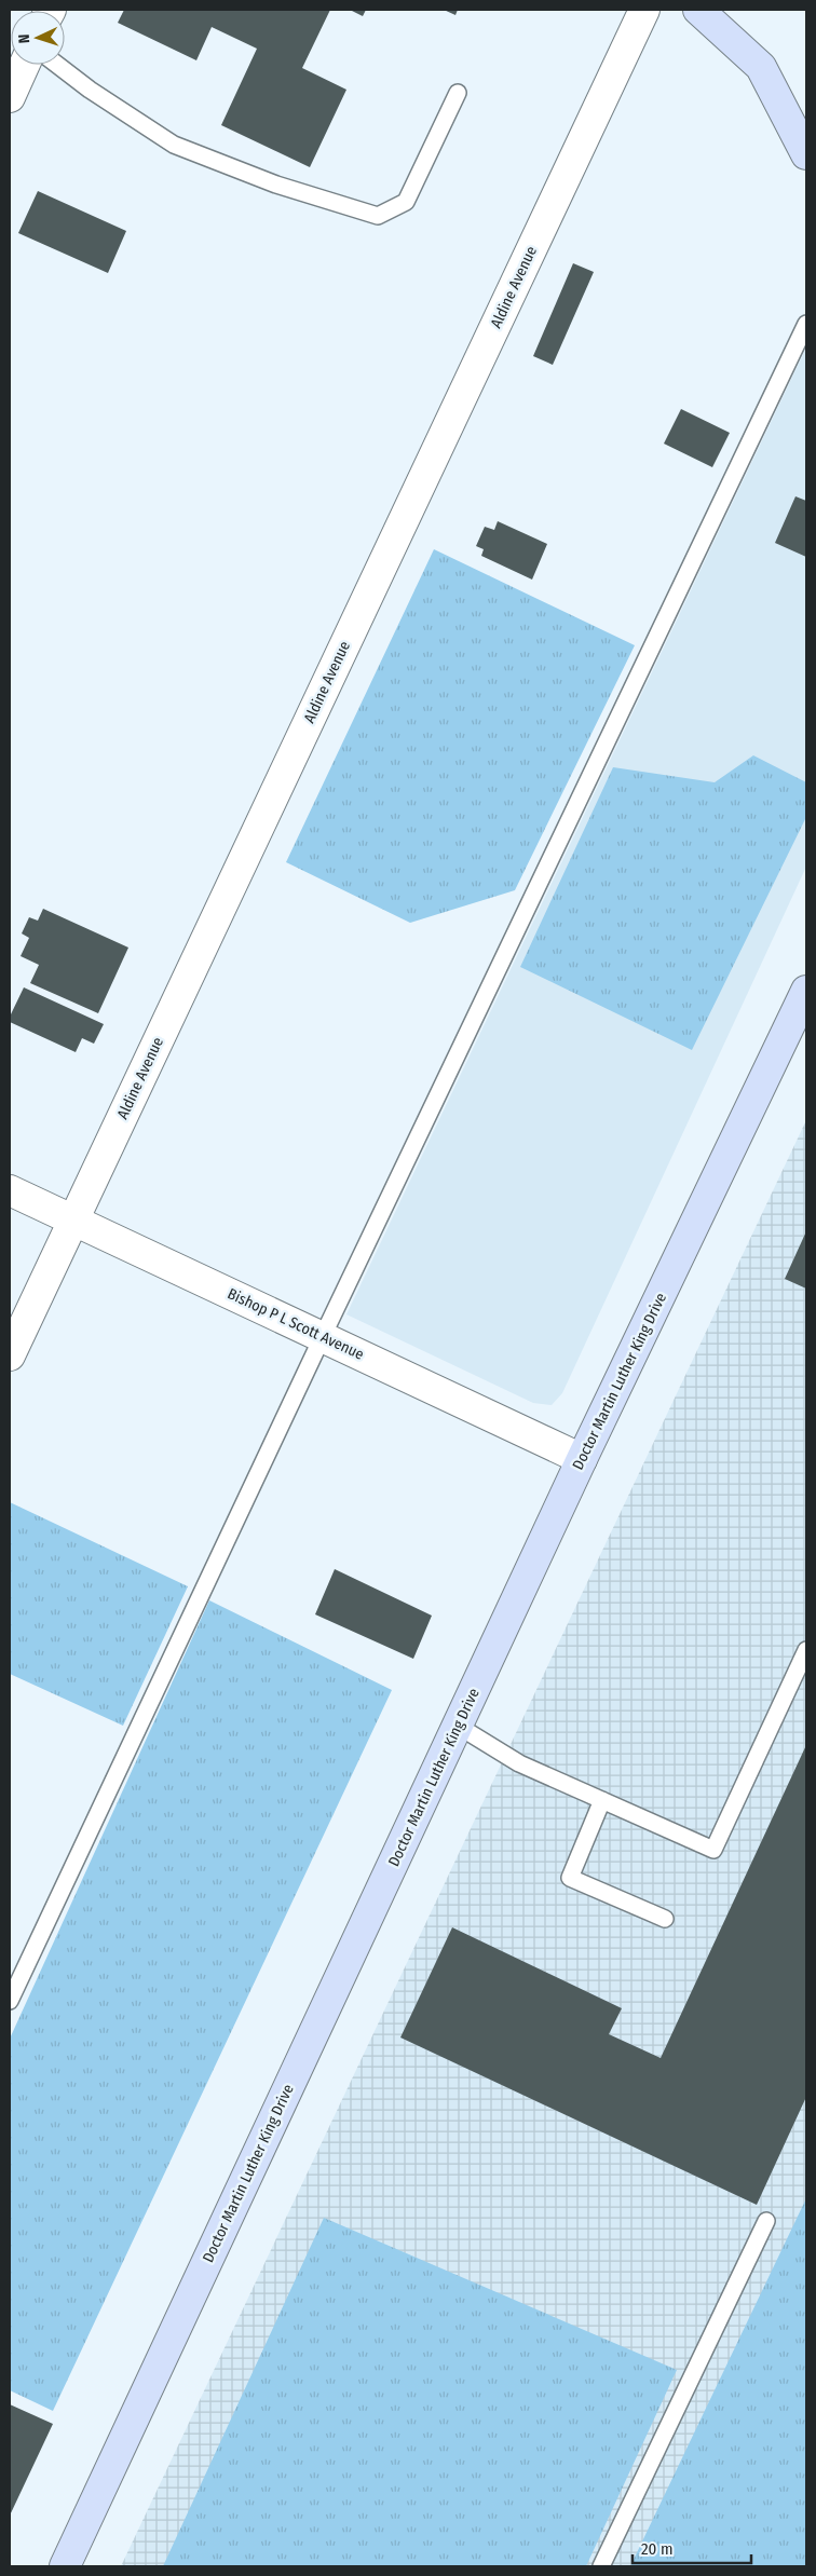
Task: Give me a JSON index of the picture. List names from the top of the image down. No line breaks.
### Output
{"streets":{"main road":["Doctor Martin Luther King Drive"],"street":["Aldine Avenue","Bishop P L Scott Avenue"]},"crossings":[["Aldine Avenue","Bishop P L Scott Avenue"],["Bishop P L Scott Avenue","Doctor Martin Luther King Drive"]],"scale_bar":"20 m","north":"left"}
